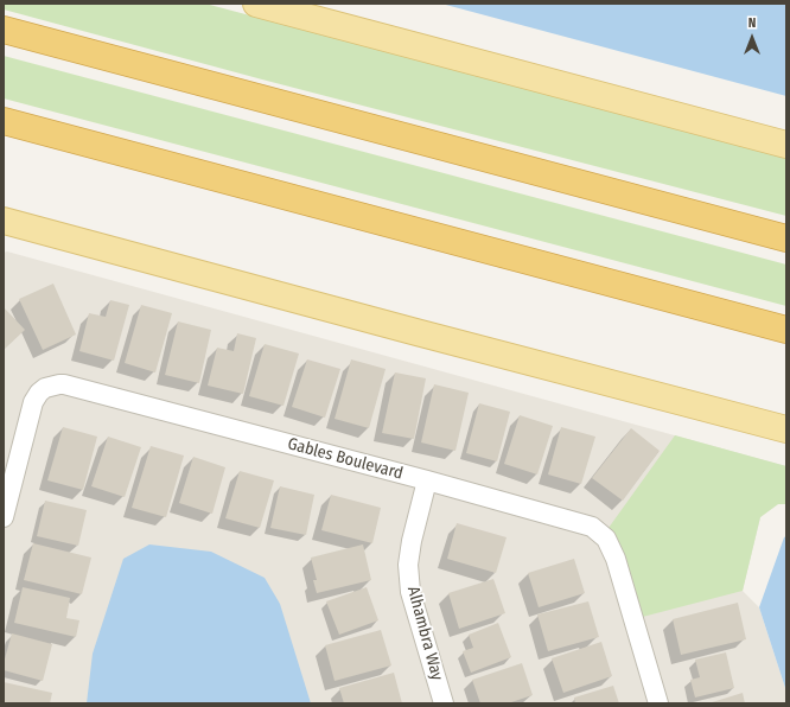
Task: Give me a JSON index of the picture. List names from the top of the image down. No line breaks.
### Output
{"streets":{"street":["Gables Boulevard","Alhambra Way"]},"crossings":[["Gables Boulevard","Alhambra Way"]],"north":"top"}
